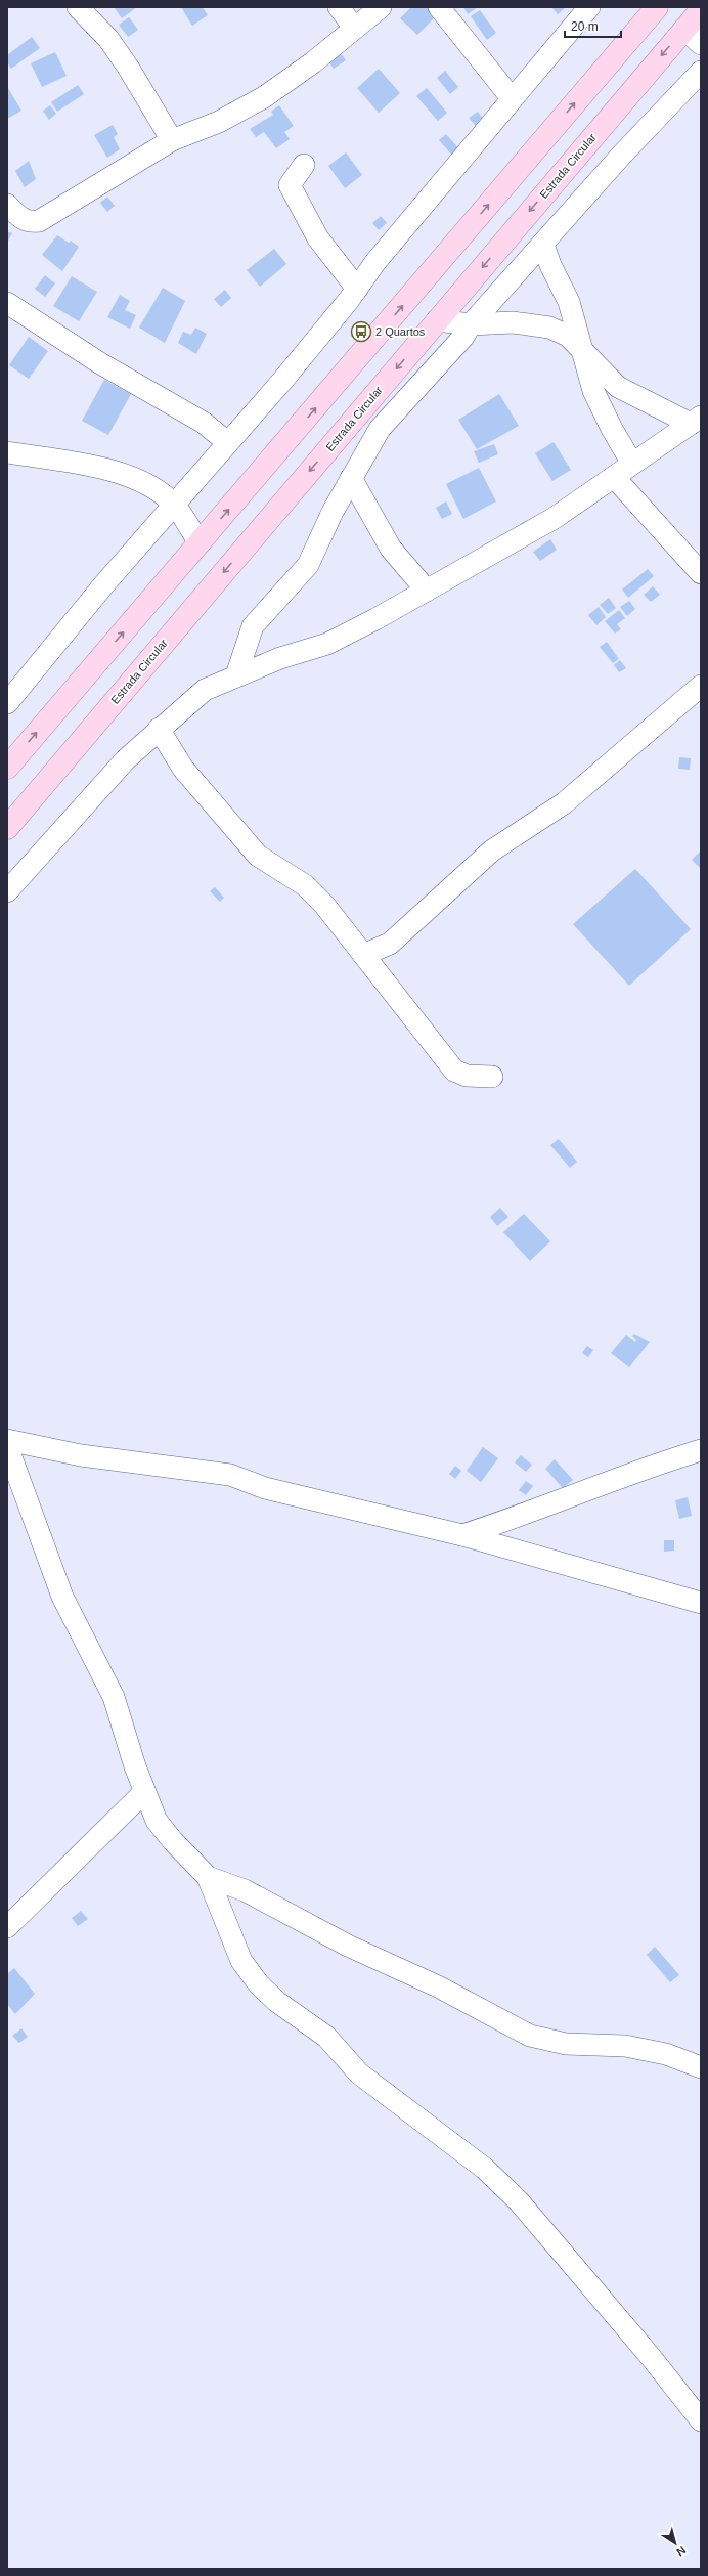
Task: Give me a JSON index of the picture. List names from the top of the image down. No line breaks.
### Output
{"streets":{"main road":["Estrada Circular"]},"places":{"bus stop":["2 Quartos"]},"scale_bar":"20 m","north":"bottom right"}
